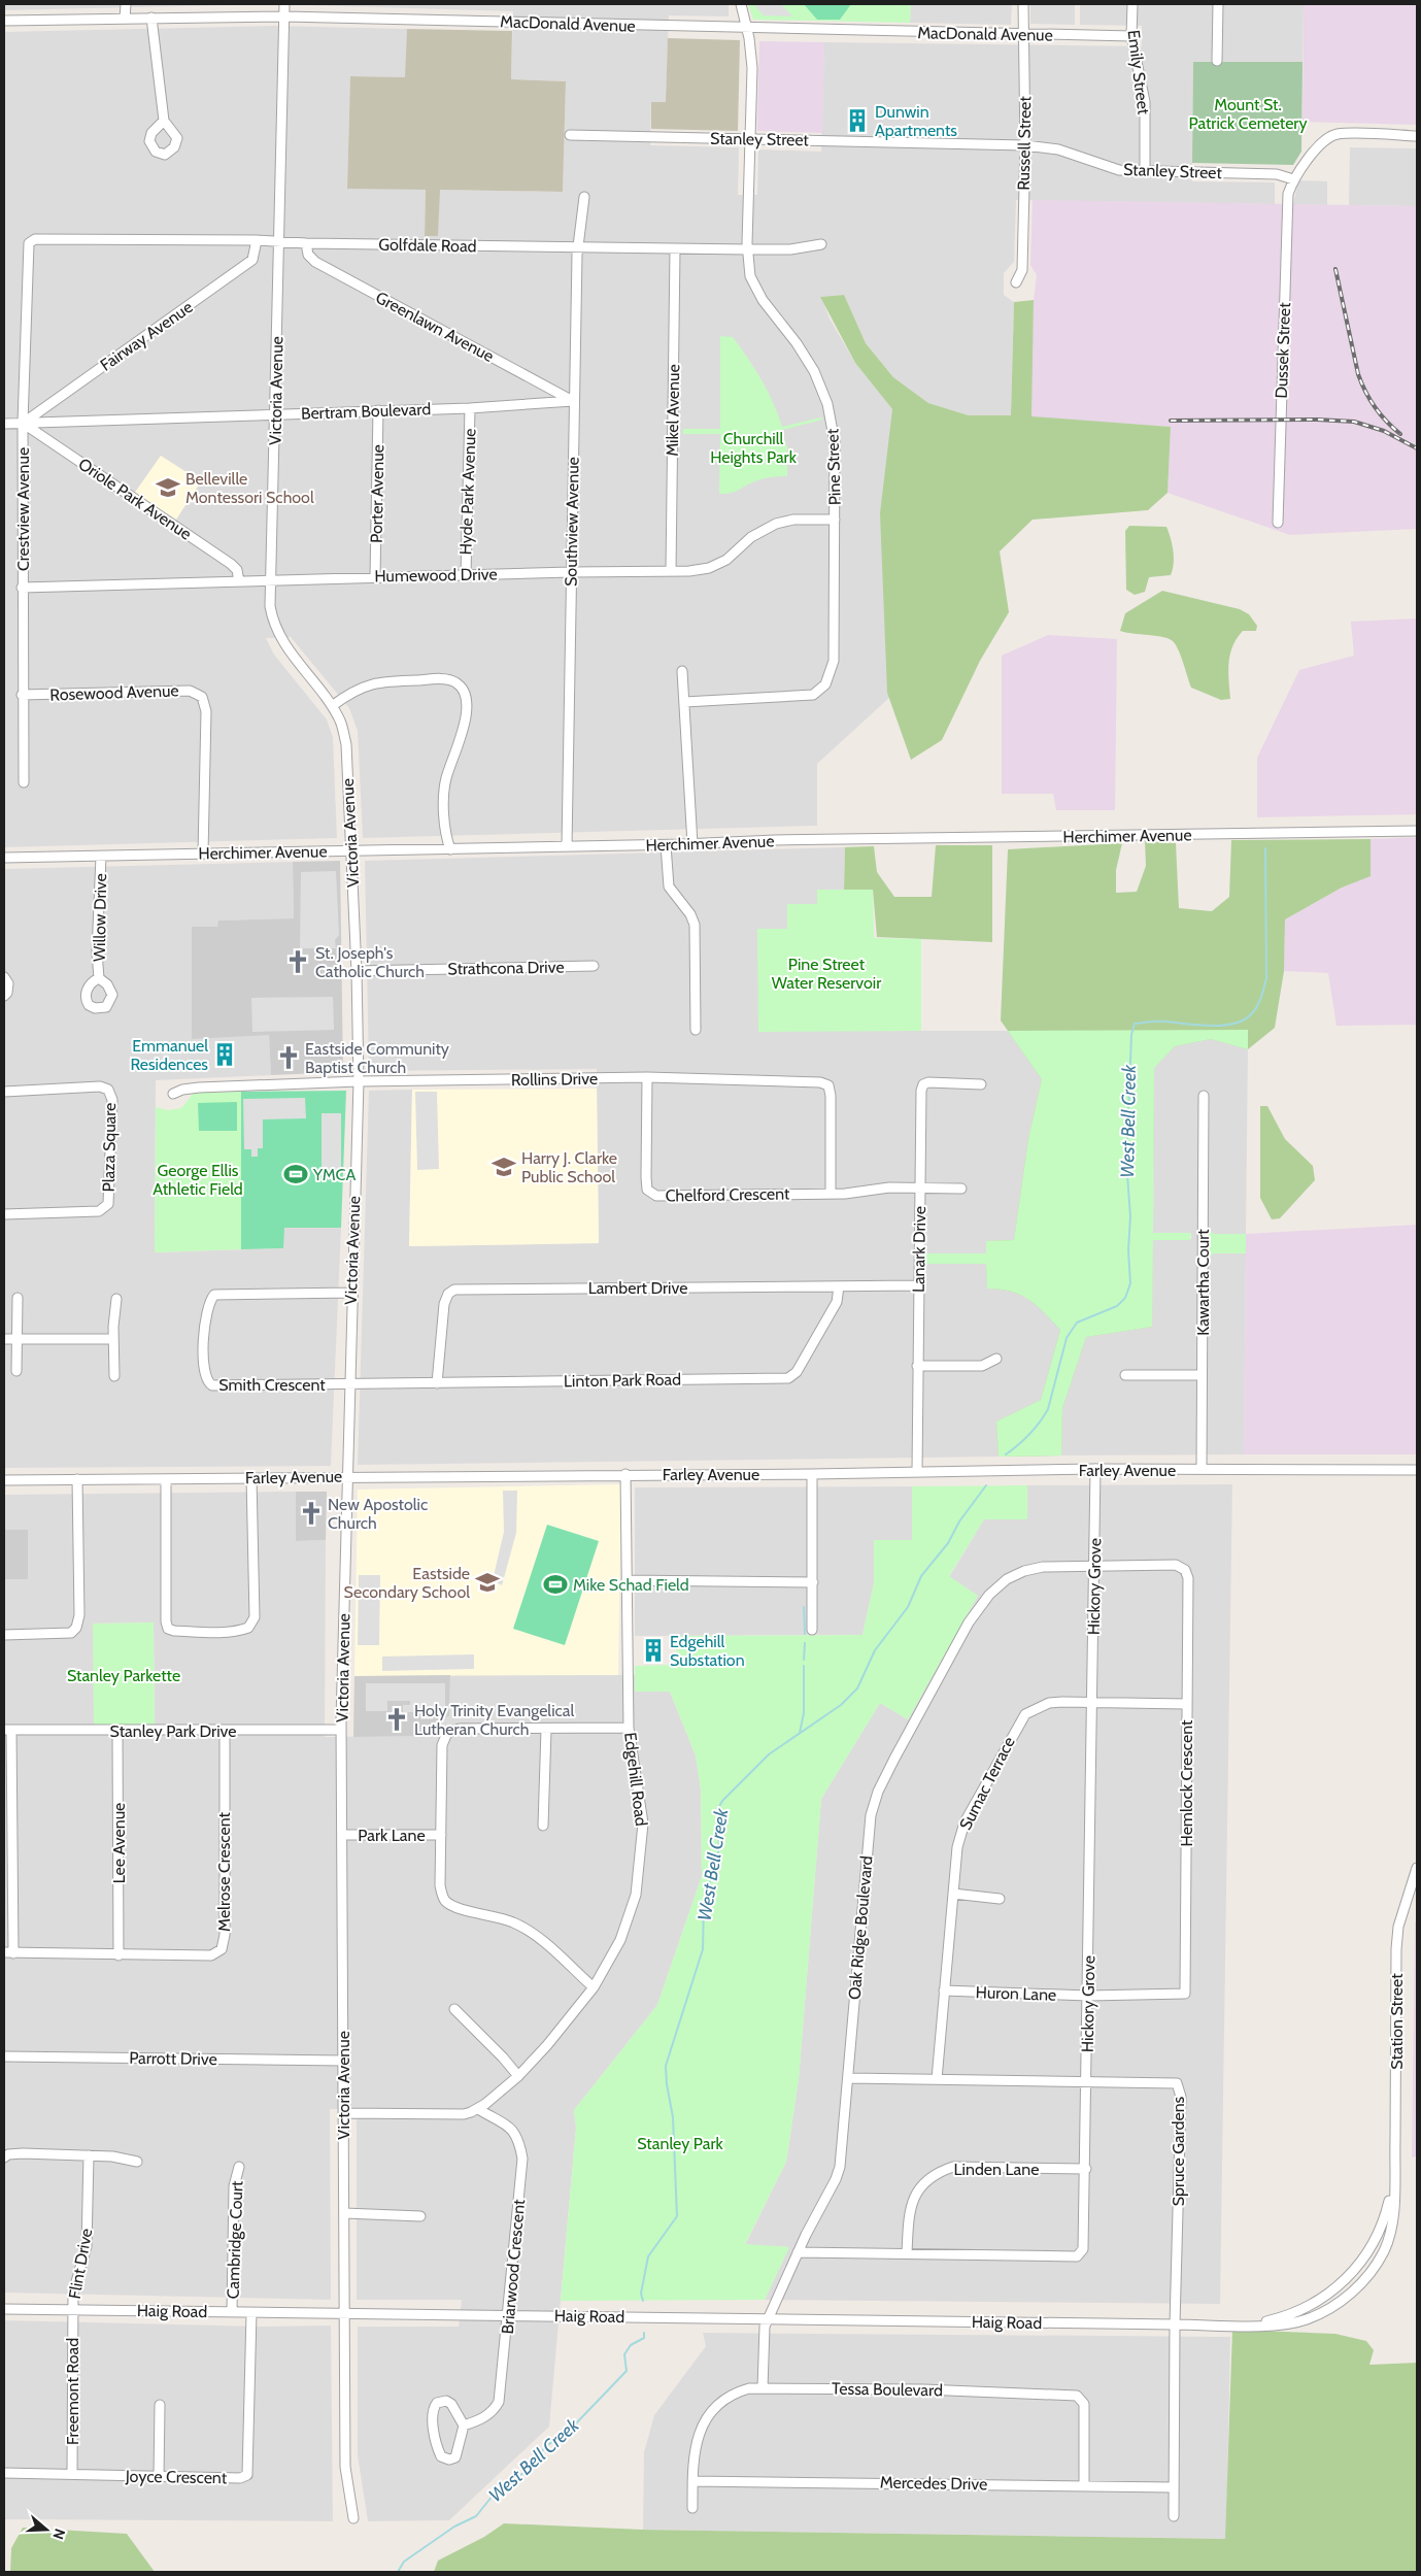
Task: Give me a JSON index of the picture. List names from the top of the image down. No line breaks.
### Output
{"streets":{"street":["MacDonald Avenue","Emily Street","Stanley Street","Russell Street","Golfdale Road","Greenlawn Avenue","Fairway Avenue","Dussek Street","Victoria Avenue","Mikel Avenue","Bertram Boulevard","Pine Street","Hyde Park Avenue","Porter Avenue","Oriole Park Avenue","Crestview Avenue","Southview Avenue","Humewood Drive","Rosewood Avenue","Herchimer Avenue","Willow Drive","Strathcona Drive","Rollins Drive","Plaza Square","Chelford Crescent","Lanark Drive","Kawartha Court","Lambert Drive","Linton Park Road","Smith Crescent","Farley Avenue","Hickory Grove","Stanley Park Drive","Edgehill Road","Sumac Terrace","Hemlock Crescent","Park Lane","Lee Avenue","Melrose Crescent","Oak Ridge Boulevard","Huron Lane","Station Street","Parrott Drive","Spruce Gardens","Linden Lane","Cambridge Court","Flint Drive","Briarwood Crescent","Haig Road","Tessa Boulevard","Freemont Road","Joyce Crescent","Mercedes Drive"]},"crossings":[["MacDonald Avenue","Emily Street"],["MacDonald Avenue","Russell Street"],["MacDonald Avenue","Victoria Avenue"],["MacDonald Avenue","Pine Street"],["Emily Street","Stanley Street"],["Stanley Street","Russell Street"],["Stanley Street","Dussek Street"],["Stanley Street","Pine Street"],["Golfdale Road","Greenlawn Avenue"],["Golfdale Road","Fairway Avenue"],["Golfdale Road","Victoria Avenue"],["Golfdale Road","Mikel Avenue"],["Golfdale Road","Pine Street"],["Golfdale Road","Crestview Avenue"],["Golfdale Road","Southview Avenue"],["Greenlawn Avenue","Bertram Boulevard"],["Greenlawn Avenue","Southview Avenue"],["Fairway Avenue","Bertram Boulevard"],["Fairway Avenue","Oriole Park Avenue"],["Fairway Avenue","Crestview Avenue"],["Victoria Avenue","Bertram Boulevard"],["Victoria Avenue","Humewood Drive"],["Victoria Avenue","Herchimer Avenue"],["Victoria Avenue","Strathcona Drive"],["Victoria Avenue","Rollins Drive"],["Victoria Avenue","Linton Park Road"],["Victoria Avenue","Smith Crescent"],["Victoria Avenue","Farley Avenue"],["Victoria Avenue","Stanley Park Drive"],["Victoria Avenue","Edgehill Road"],["Victoria Avenue","Park Lane"],["Victoria Avenue","Parrott Drive"],["Victoria Avenue","Haig Road"],["Mikel Avenue","Humewood Drive"],["Bertram Boulevard","Hyde Park Avenue"],["Bertram Boulevard","Porter Avenue"],["Bertram Boulevard","Oriole Park Avenue"],["Bertram Boulevard","Crestview Avenue"],["Bertram Boulevard","Southview Avenue"],["Pine Street","Humewood Drive"],["Hyde Park Avenue","Humewood Drive"],["Porter Avenue","Humewood Drive"],["Oriole Park Avenue","Crestview Avenue"],["Oriole Park Avenue","Humewood Drive"],["Crestview Avenue","Humewood Drive"],["Crestview Avenue","Rosewood Avenue"],["Southview Avenue","Humewood Drive"],["Southview Avenue","Herchimer Avenue"],["Rosewood Avenue","Herchimer Avenue"],["Herchimer Avenue","Willow Drive"],["Rollins Drive","Chelford Crescent"],["Chelford Crescent","Lanark Drive"],["Lanark Drive","Lambert Drive"],["Lanark Drive","Farley Avenue"],["Kawartha Court","Farley Avenue"],["Lambert Drive","Linton Park Road"],["Linton Park Road","Smith Crescent"],["Farley Avenue","Hickory Grove"],["Farley Avenue","Edgehill Road"],["Hickory Grove","Sumac Terrace"],["Hickory Grove","Hemlock Crescent"],["Hickory Grove","Oak Ridge Boulevard"],["Hickory Grove","Huron Lane"],["Hickory Grove","Spruce Gardens"],["Hickory Grove","Linden Lane"],["Stanley Park Drive","Lee Avenue"],["Stanley Park Drive","Melrose Crescent"],["Edgehill Road","Briarwood Crescent"],["Sumac Terrace","Hemlock Crescent"],["Sumac Terrace","Huron Lane"],["Sumac Terrace","Spruce Gardens"],["Hemlock Crescent","Oak Ridge Boulevard"],["Hemlock Crescent","Huron Lane"],["Lee Avenue","Melrose Crescent"],["Oak Ridge Boulevard","Spruce Gardens"],["Oak Ridge Boulevard","Haig Road"],["Oak Ridge Boulevard","Tessa Boulevard"],["Station Street","Spruce Gardens"],["Station Street","Haig Road"],["Spruce Gardens","Haig Road"],["Spruce Gardens","Mercedes Drive"],["Cambridge Court","Haig Road"],["Flint Drive","Haig Road"],["Flint Drive","Freemont Road"],["Briarwood Crescent","Haig Road"],["Haig Road","Freemont Road"],["Haig Road","Joyce Crescent"],["Tessa Boulevard","Mercedes Drive"],["Freemont Road","Joyce Crescent"]],"water":["West Bell Creek"],"parks":["Mount St. Patrick Cemetery","Churchill Heights Park","Pine Street Water Reservoir","George Ellis Athletic Field","Stanley Parkette","Stanley Park"],"places":{"building":["Dunwin Apartments","Emmanuel Residences","Edgehill Substation"],"school or university":["Belleville Montessori School","Harry J. Clarke Public School","Eastside Secondary School"],"church":["St. Joseph's Catholic Church","Eastside Community Baptist Church","New Apostolic Church","Holy Trinity Evangelical Lutheran Church"],"sports":["YMCA","Mike Schad Field"]},"north":"right"}
